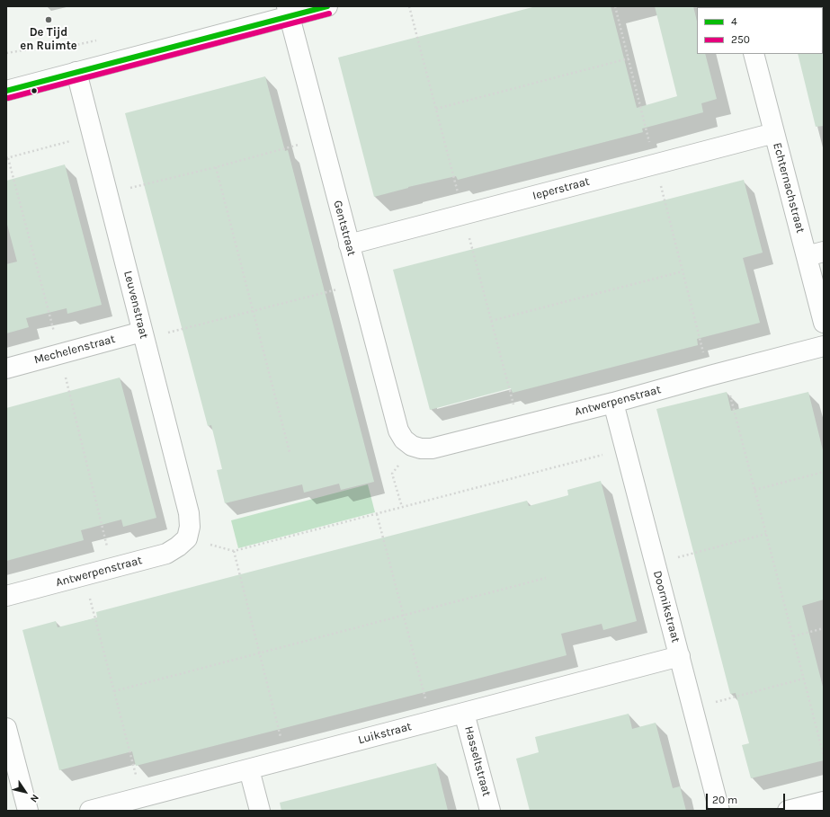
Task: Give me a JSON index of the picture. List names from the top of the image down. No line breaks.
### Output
{"streets":{"street":["Echternachstraat","Ieperstraat","Gentstraat","Leuvenstraat","Mechelenstraat","Antwerpenstraat","Doornikstraat","Luikstraat","Hasseltstraat"]},"crossings":[["Echternachstraat","Ieperstraat"],["Ieperstraat","Gentstraat"],["Gentstraat","Antwerpenstraat"],["Leuvenstraat","Mechelenstraat"],["Leuvenstraat","Antwerpenstraat"],["Antwerpenstraat","Doornikstraat"],["Doornikstraat","Luikstraat"],["Luikstraat","Hasseltstraat"]],"places":["De Tijd en Ruimte"],"lines":["transit line 4","transit line 250"],"legend":["4","250"],"scale_bar":"20 m","north":"bottom right"}
